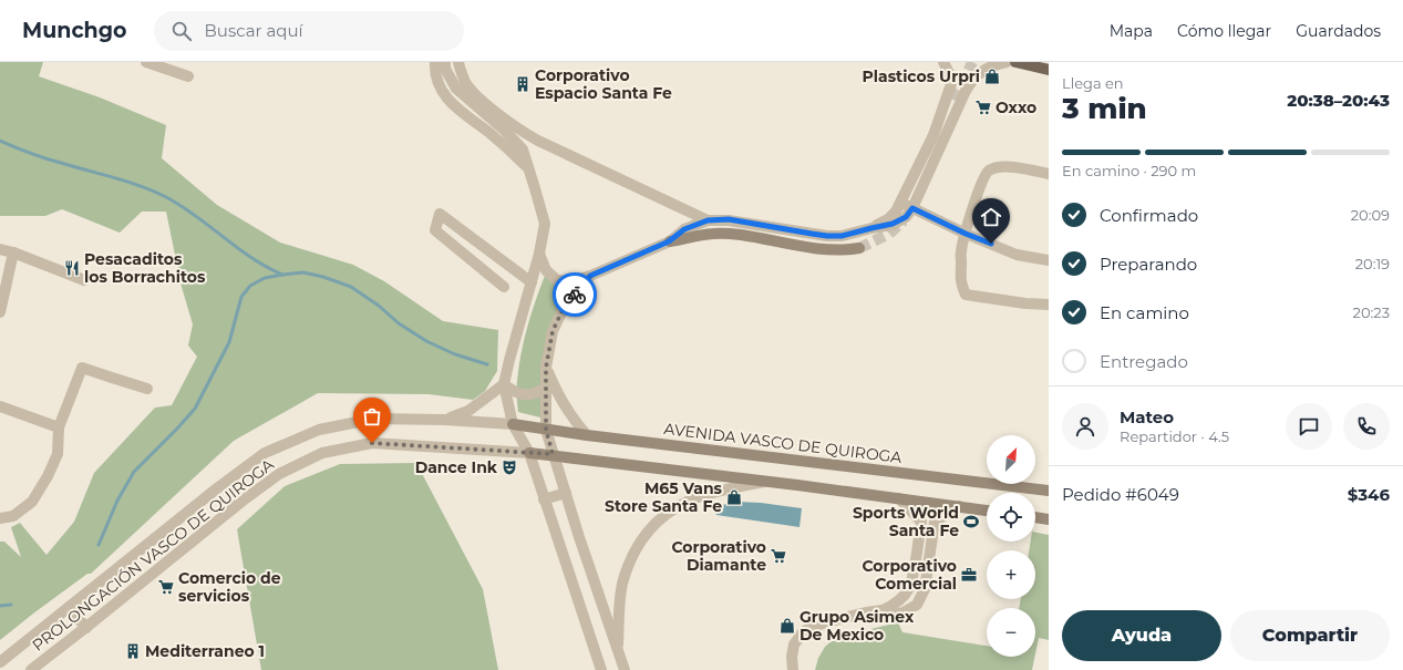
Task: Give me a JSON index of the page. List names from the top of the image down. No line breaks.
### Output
{"streets":{"main road":["AVENIDA VASCO DE QUIROGA"],"street":["PROLONGACIÓN VASCO DE QUIROGA"]},"crossings":[["AVENIDA VASCO DE QUIROGA","PROLONGACIÓN VASCO DE QUIROGA"]],"places":{"shop":["Plasticos Urpri","M65 Vans Store Santa Fe","Grupo Asimex De Mexico"],"building":["Corporativo Espacio Santa Fe","Mediterraneo 1"],"supermarket":["Oxxo","Corporativo Diamante","Comercio de servicios"],"restaurant":["Pesacaditos los Borrachitos"],"theatre":["Dance Ink"],"sports":["Sports World Santa Fe"],"office":["Corporativo Comercial"]},"north":"top right","page":{"header":"Munchgo","search":"Buscar aquí","nav":["Mapa","Cómo llegar","Guardados"],"heading":["3 min","Llega en","20:38–20:43"],"panel":["Mateo","Repartidor · 4.5","Pedido #6049","$346"],"bar":"En camino · 290 m","list":[["Confirmado","20:09"],["Preparando","20:19"],["En camino","20:23"],"Entregado"],"map_buttons":["+","−"],"buttons":["Ayuda","Compartir"]}}
